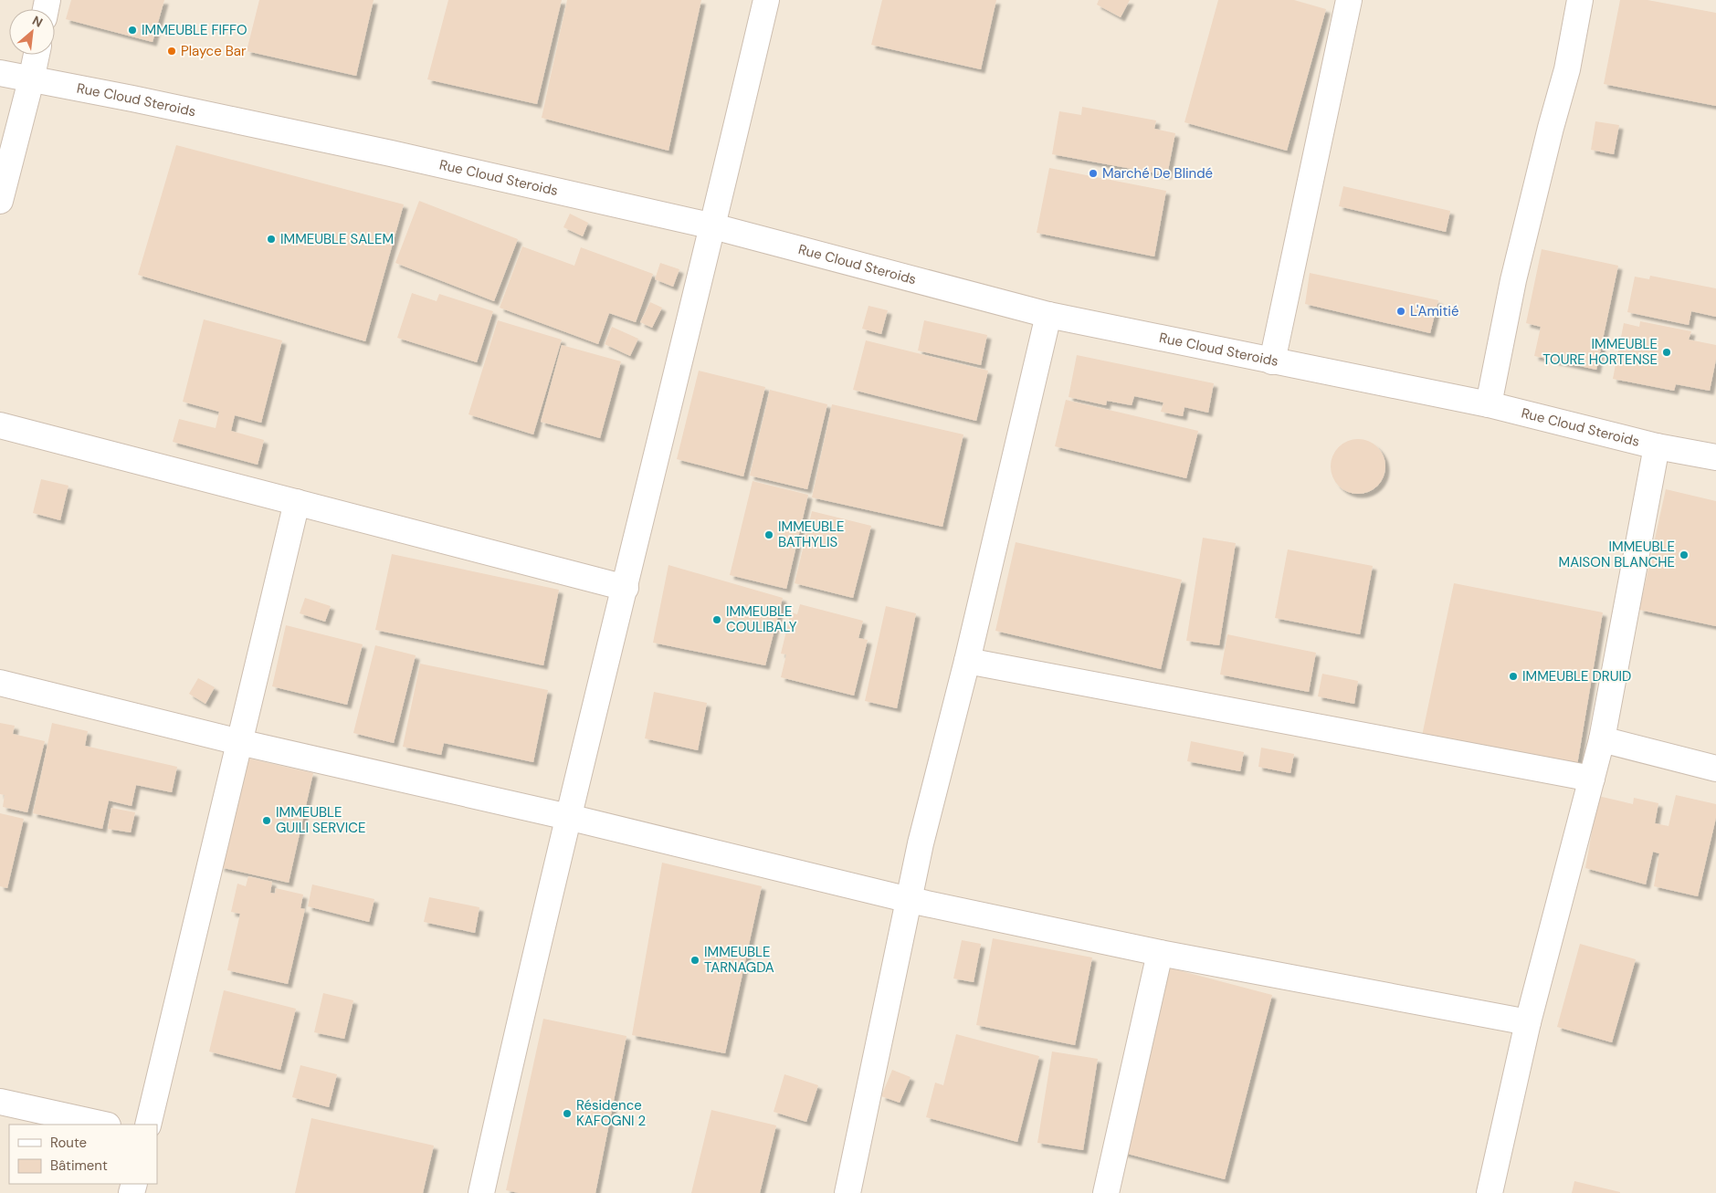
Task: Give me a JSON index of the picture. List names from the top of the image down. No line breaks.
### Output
{"streets":{"street":["Rue Cloud Steroids"]},"places":["IMMEUBLE FIFFO","Playce Bar","Marché De Blindé","IMMEUBLE SALEM","L'Amitié","IMMEUBLE TOURE HORTENSE","IMMEUBLE BATHYLIS","IMMEUBLE MAISON BLANCHE","IMMEUBLE COULIBALY","IMMEUBLE DRUID","IMMEUBLE GUILI SERVICE","IMMEUBLE TARNAGDA","Résidence KAFOGNI 2"],"legend":["Route","Bâtiment"],"north":"top right"}
